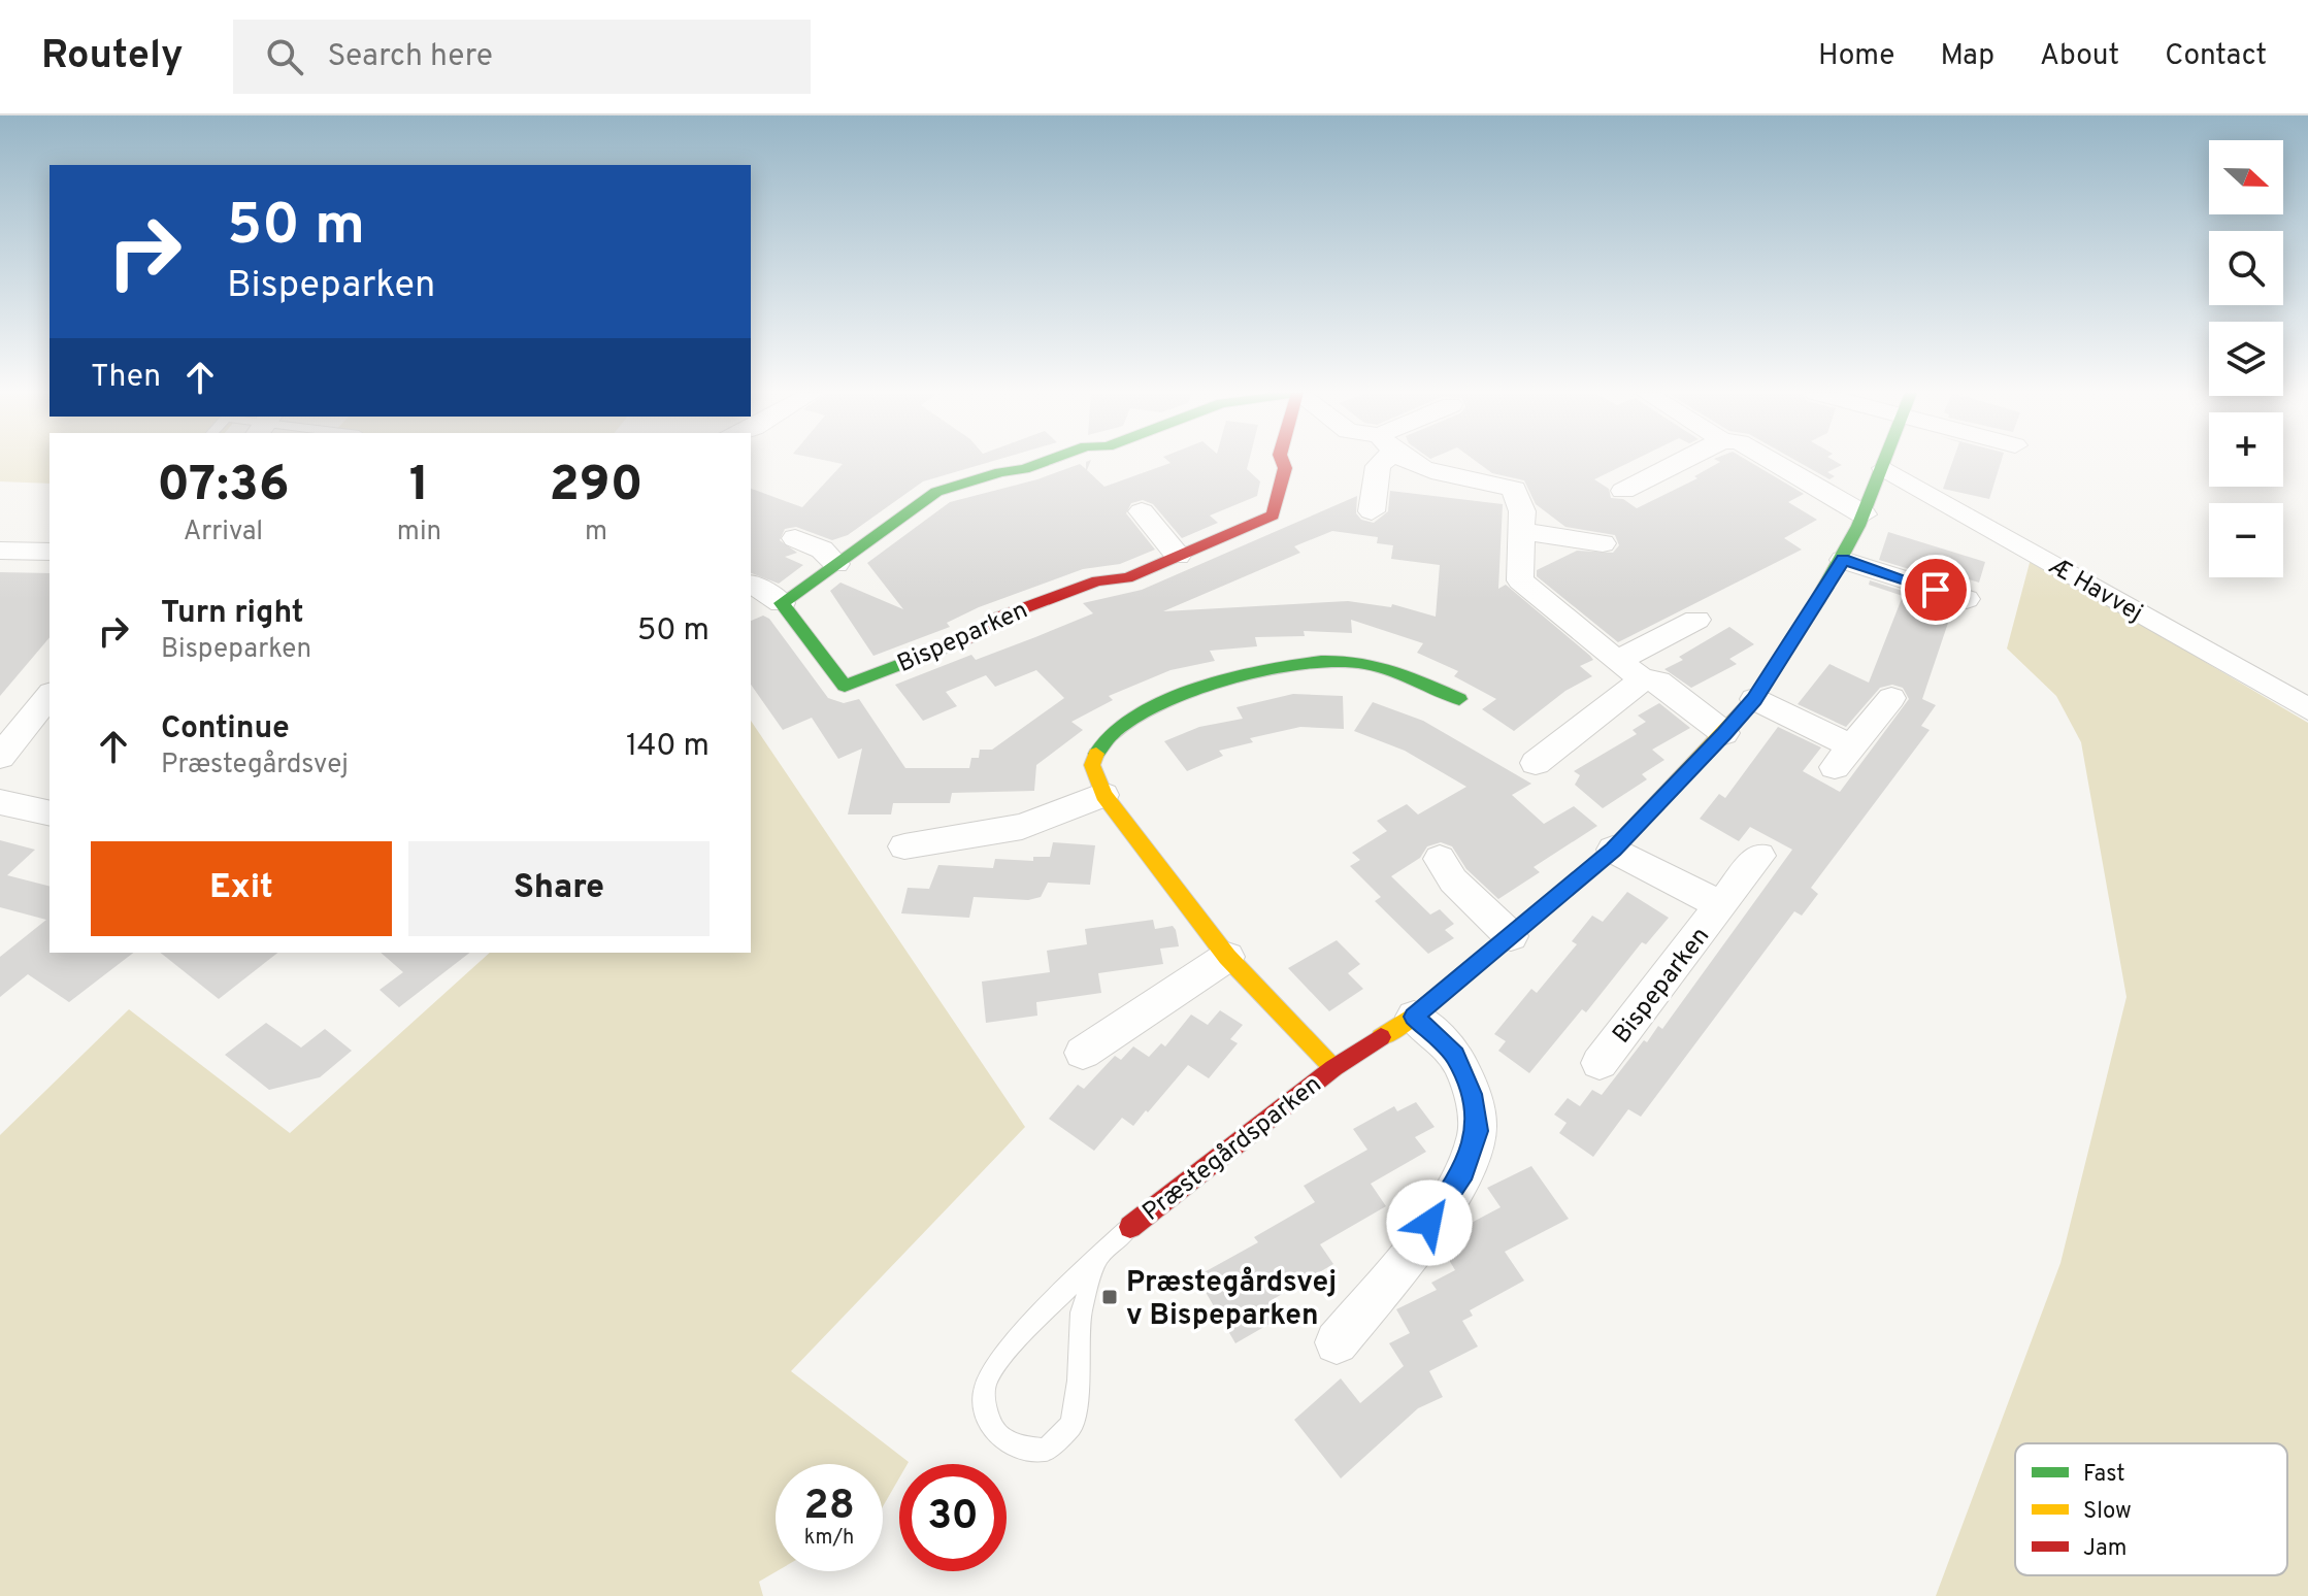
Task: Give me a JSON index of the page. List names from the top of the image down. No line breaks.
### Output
{"streets":{"street":["Æ Havvej","Bispeparken","Præstegårdsparken"]},"places":{"transit":["Præstegårdsvej v Bispeparken"]},"legend":["Fast","Slow","Jam"],"north":"right","page":{"header":"Routely","search":"Search here","nav":["Home","Map","About","Contact"],"map_buttons":["+","−"],"turn":["50 m","Bispeparken"],"then":"Then","eta":["07:36","Arrival","1","min","290","m"],"list":[{"name":"Turn right","note":"Bispeparken","value":"50 m"},{"name":"Continue","note":"Præstegårdsvej","value":"140 m"}],"buttons":["Exit","Share"],"speed":"28 km/h","limit":"30"}}
